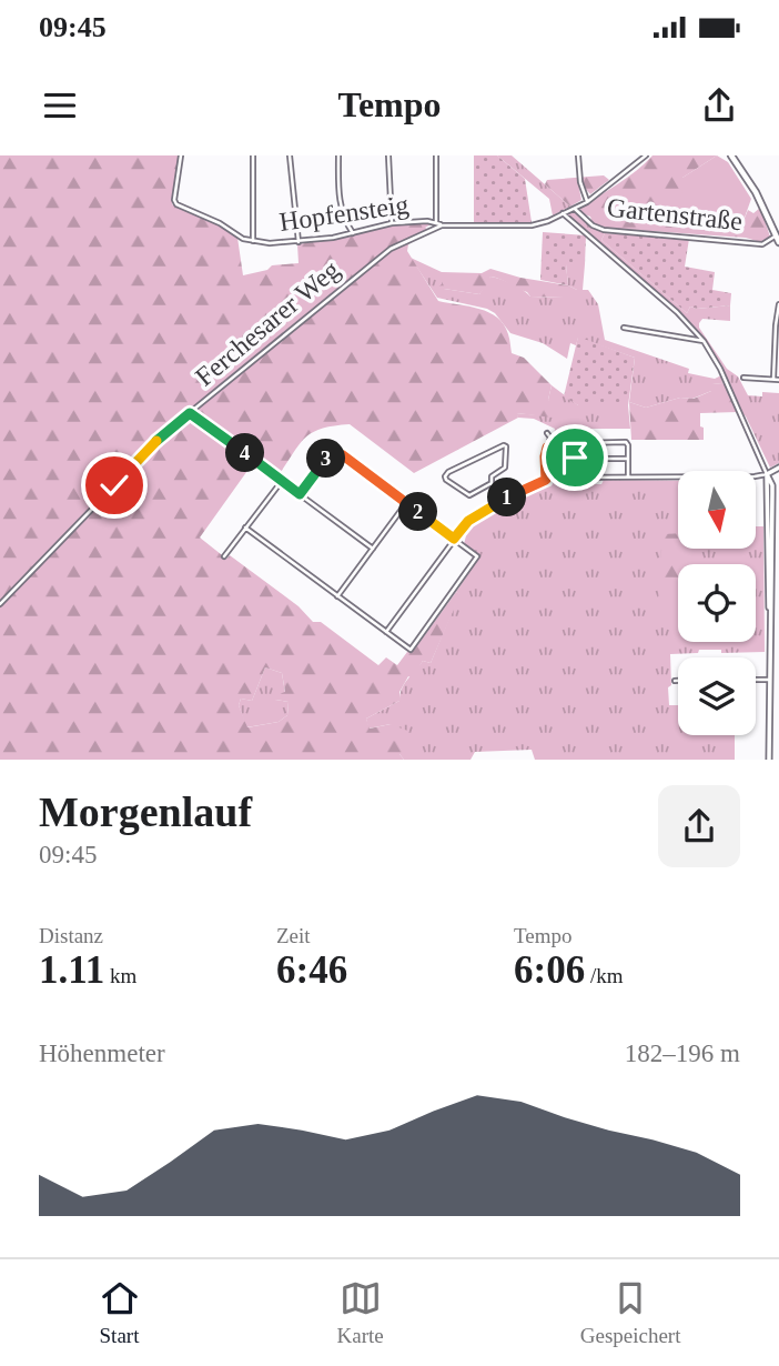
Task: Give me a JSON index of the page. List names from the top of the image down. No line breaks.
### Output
{"streets":{"street":["Hopfensteig","Gartenstraße","Ferchesarer Weg"]},"crossings":[["Gartenstraße","Ferchesarer Weg"]],"north":"bottom","page":{"status":"09:45","header":"Tempo","pins":["4","3","1","2"],"heading":["Morgenlauf","09:45"],"stats":[["Distanz","1.11 km"],["Zeit","6:46"],["Tempo","6:06 /km"]],"chart":["Höhenmeter","182–196 m"],"tabs":["Start","Karte","Gespeichert"]}}
